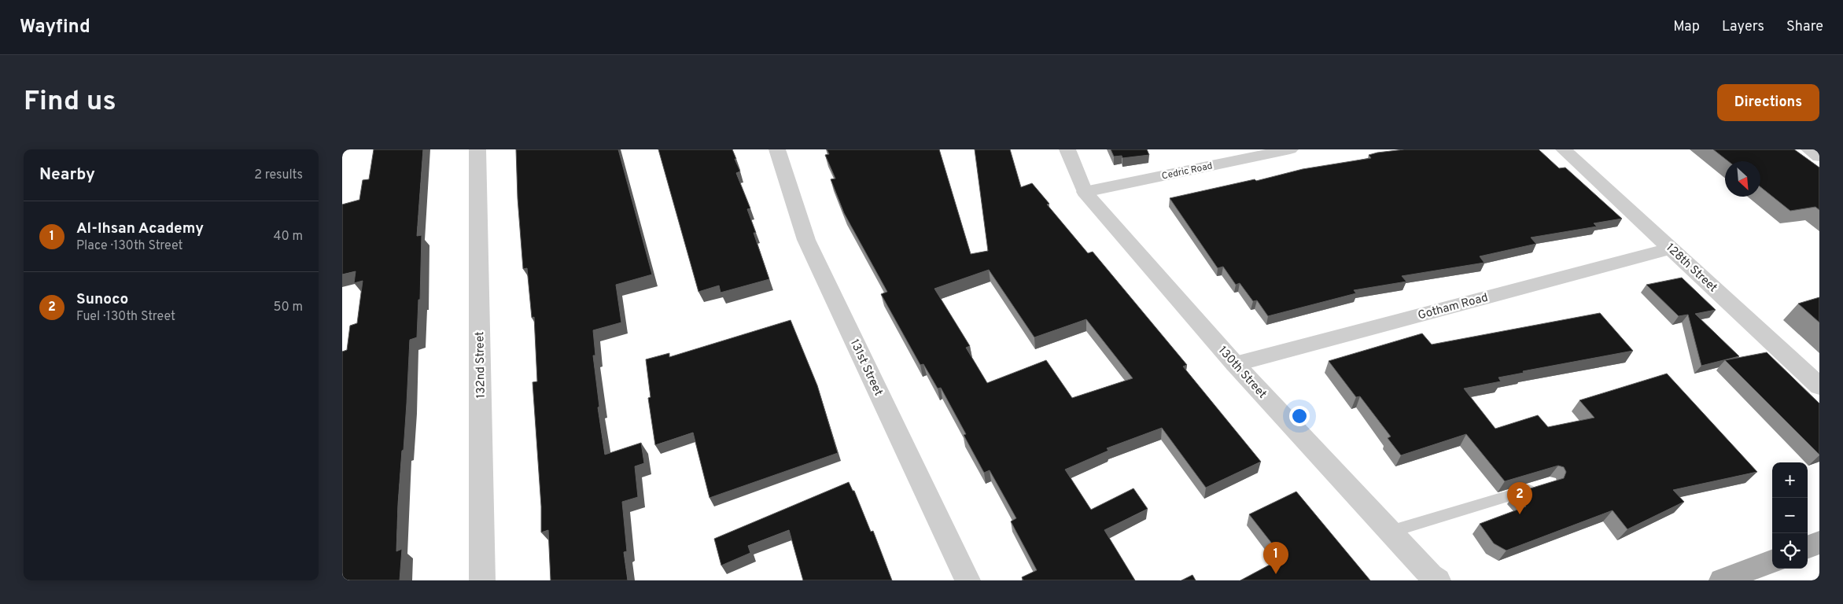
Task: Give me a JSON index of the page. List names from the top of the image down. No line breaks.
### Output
{"streets":{"street":["Cedric Road","128th Street","Gotham Road","132nd Street","131st Street","130th Street"]},"crossings":[["Cedric Road","130th Street"],["128th Street","Gotham Road"],["Gotham Road","130th Street"]],"north":"bottom right","page":{"header":"Wayfind","nav":["Map","Layers","Share"],"buttons":"Directions","title":"Find us","heading":["Nearby","2 results"],"list":[{"mark":"1","name":"Al-Ihsan Academy","note":"Place · 130th Street","value":"40 m"},{"mark":"2","name":"Sunoco","note":"Fuel · 130th Street","value":"50 m"}],"map_buttons":["+","−"],"pins":["2","1"]}}
